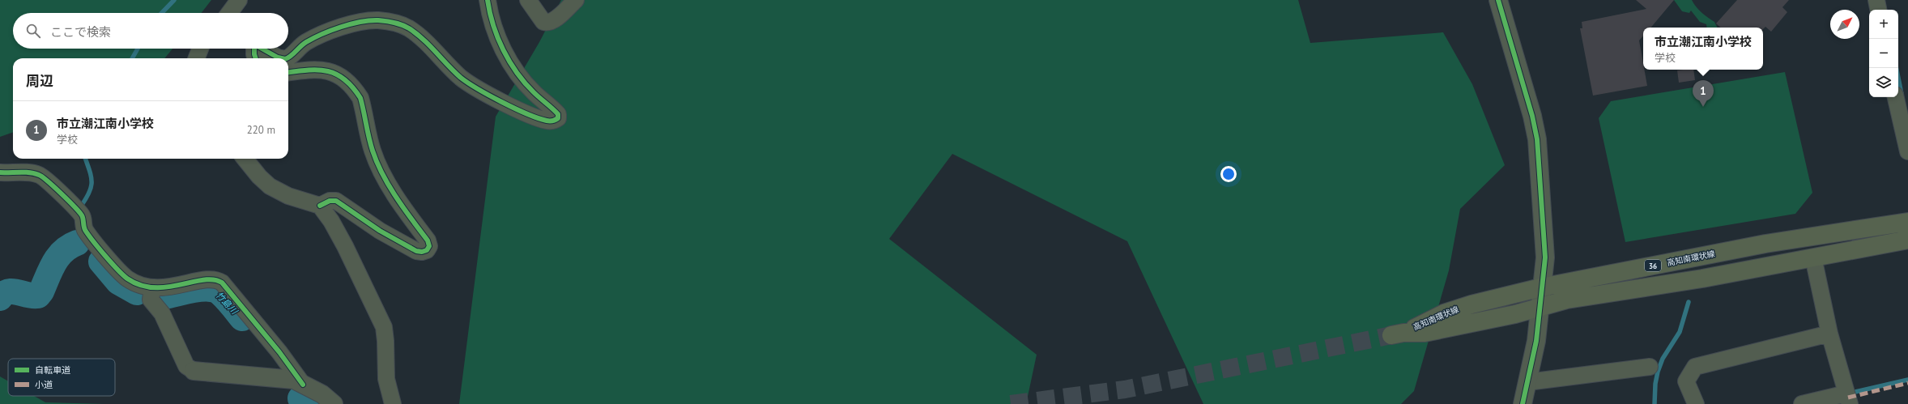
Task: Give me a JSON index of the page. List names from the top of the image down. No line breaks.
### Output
{"streets":{"main road":["高知南環状線","36"]},"water":["竹島川"],"legend":["自転車道","小道"],"north":"top right","page":{"map_buttons":["+","−"],"search":"ここで検索","popup":["市立潮江南小学校","学校"],"heading":"周辺","pins":"1","list":[{"mark":"1","name":"市立潮江南小学校","note":"学校","value":"220 m"}]}}
